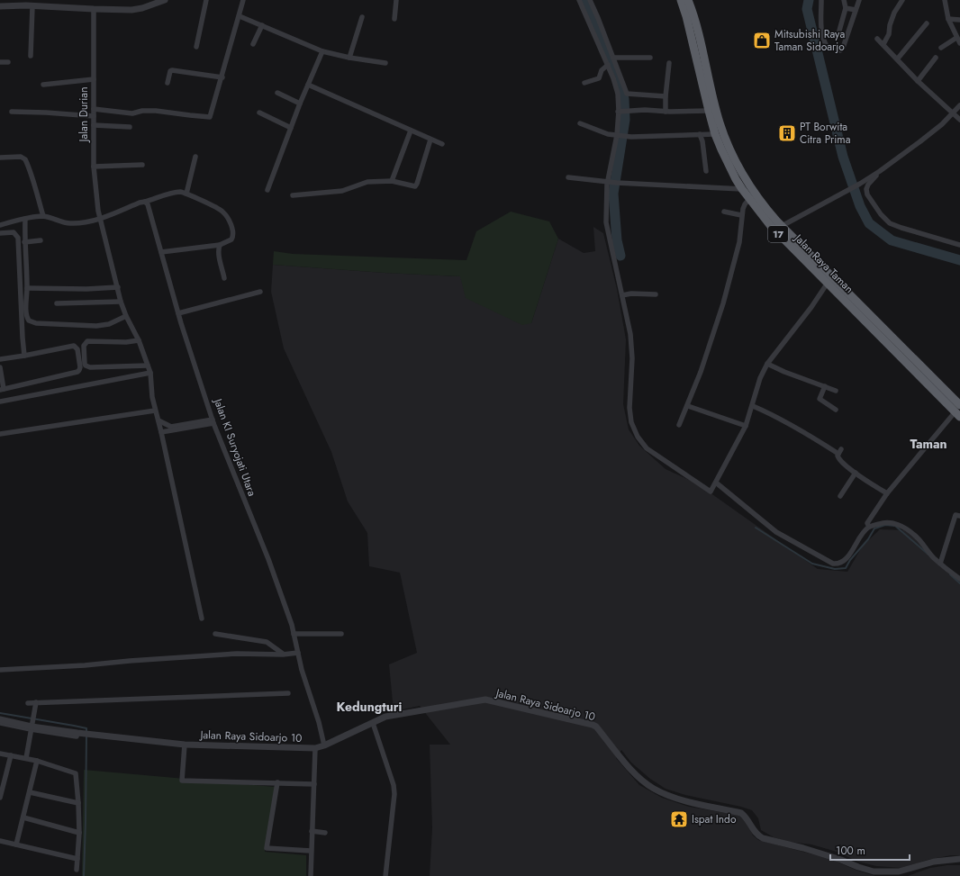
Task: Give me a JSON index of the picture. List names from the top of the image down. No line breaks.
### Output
{"streets":{"highway":["17","Jalan Raya Taman"],"street":["Jalan Durian","Jalan KI Suryojati Utara","Jalan Raya Sidoarjo 10"]},"crossings":[["Jalan KI Suryojati Utara","Jalan Raya Sidoarjo 10"]],"districts":["Taman","Kedungturi"],"places":{"shop":["Mitsubishi Raya Taman Sidoarjo"],"building":["PT Borwita Citra Prima"],"temple":["Ispat Indo"]},"scale_bar":"100 m"}
